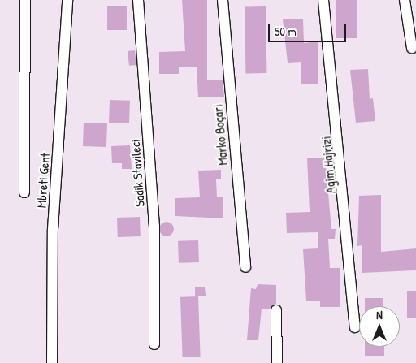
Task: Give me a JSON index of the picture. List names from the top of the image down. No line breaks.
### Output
{"streets":{"street":["Marko Boçari","Agim Hajrizi","Sadik Stavileci","Mbreti Gent"]},"scale_bar":"50 m","north":"top"}
